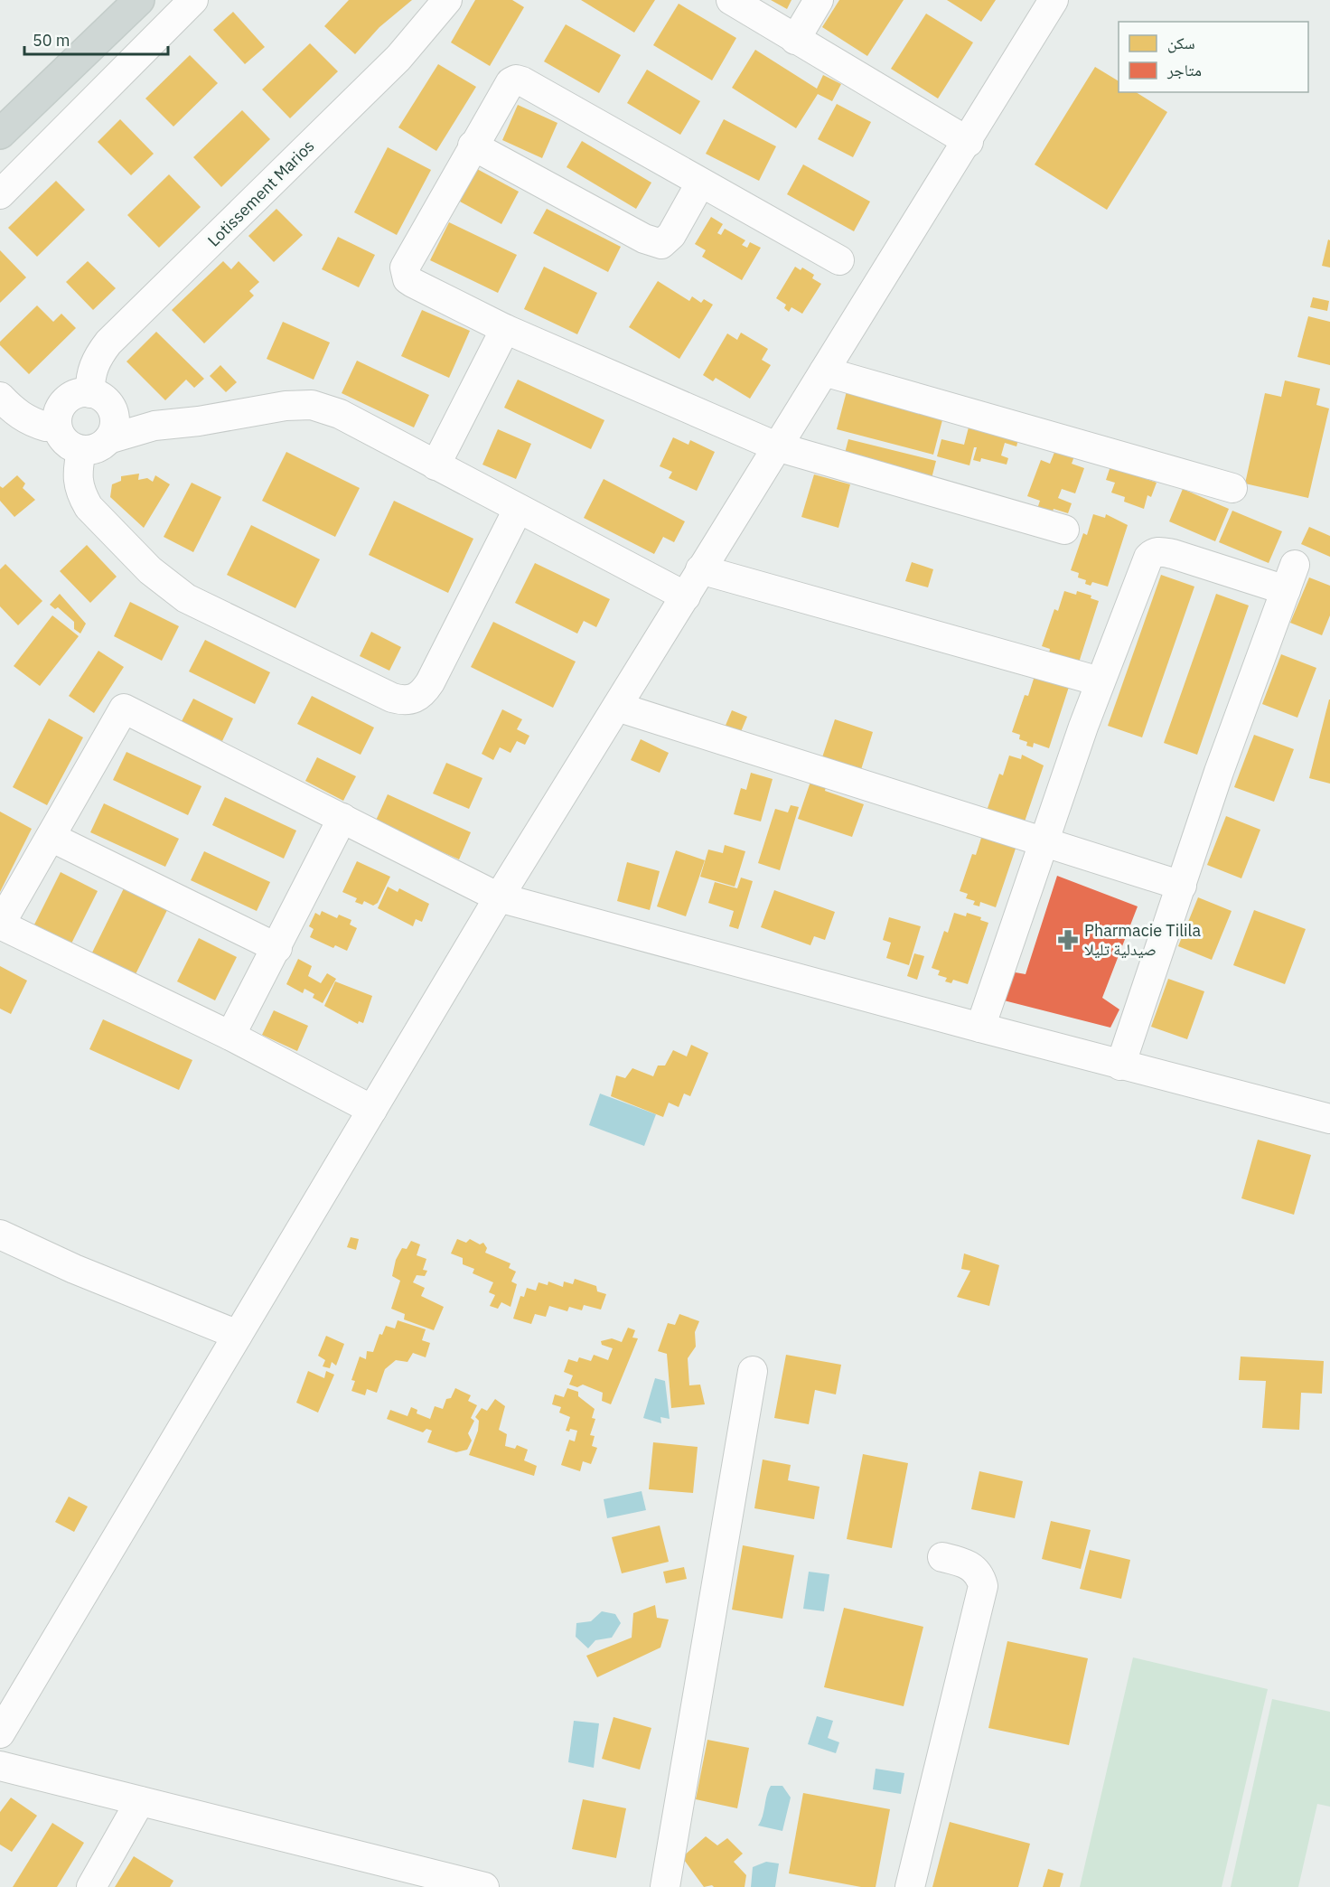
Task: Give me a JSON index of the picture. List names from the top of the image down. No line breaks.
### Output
{"streets":{"street":["Lotissement Marios"]},"places":{"pharmacy":["Pharmacie Tilila صيدلية تليلا"]},"legend":["سكن","متاجر"],"scale_bar":"50 m"}
